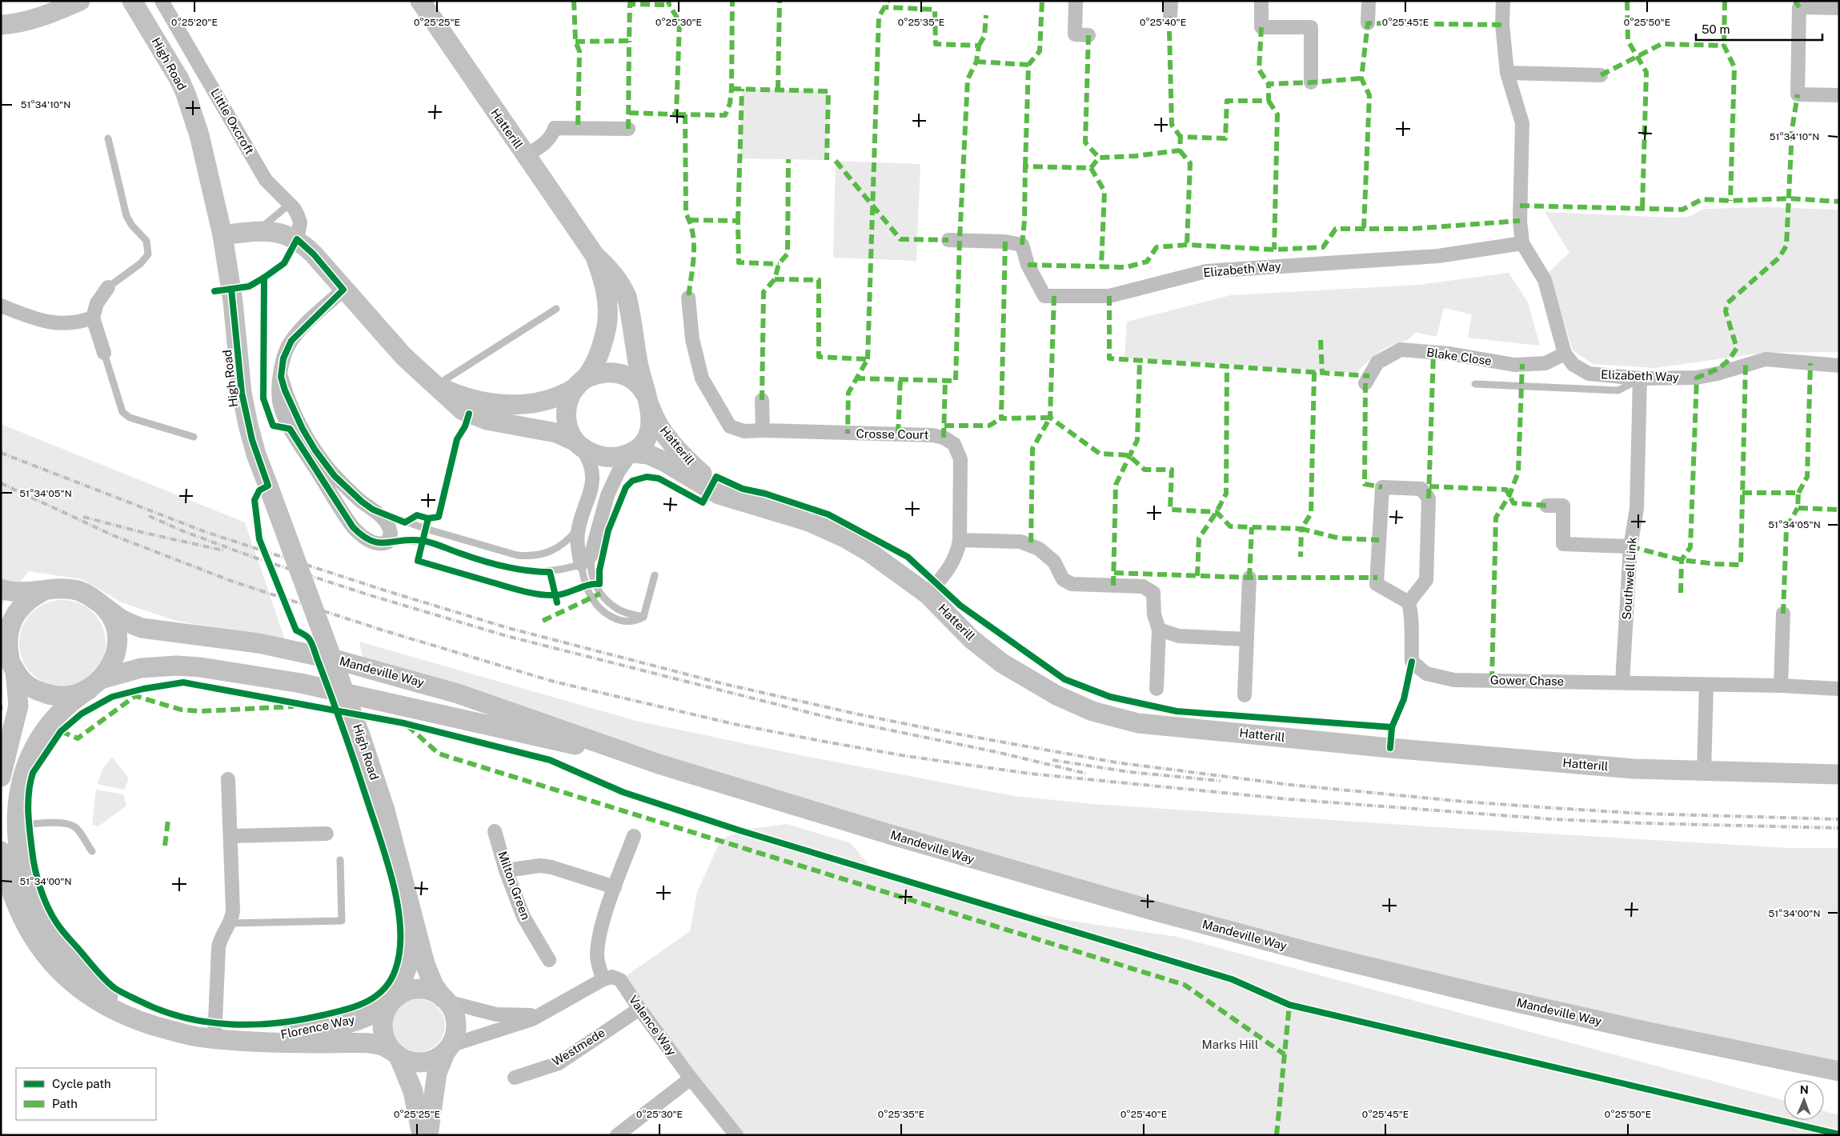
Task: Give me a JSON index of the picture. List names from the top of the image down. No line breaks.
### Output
{"streets":{"street":["High Road","Little Oxcroft","Hatterill","Elizabeth Way","Blake Close","Crosse Court","Southwell Link","Mandeville Way","Gower Chase","Milton Green","Valence Way","Florence Way","Westmede"]},"crossings":[["High Road","Florence Way"],["Hatterill","Crosse Court"],["Elizabeth Way","Blake Close"],["Elizabeth Way","Southwell Link"],["Southwell Link","Gower Chase"],["Mandeville Way","Florence Way"],["Valence Way","Westmede"]],"parks":["Marks Hill"],"legend":["Cycle path","Path"],"scale_bar":"50 m","north":"top","coordinates":["0°25'20\"E","0°25'25\"E","0°25'30\"E","0°25'35\"E","0°25'40\"E","0°25'45\"E","0°25'50\"E","51°34'10\"N","51°34'05\"N","51°34'00\"N"]}
